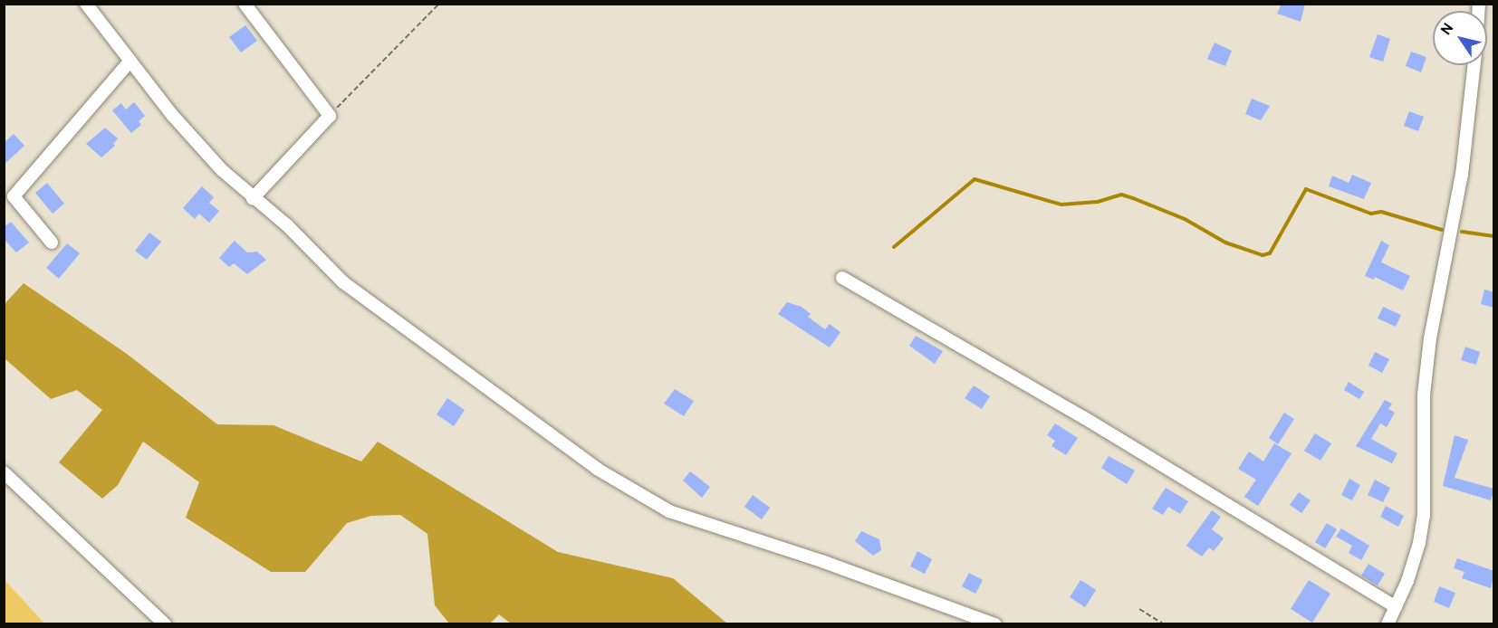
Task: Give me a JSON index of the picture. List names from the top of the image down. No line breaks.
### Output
{"north":"top left"}
